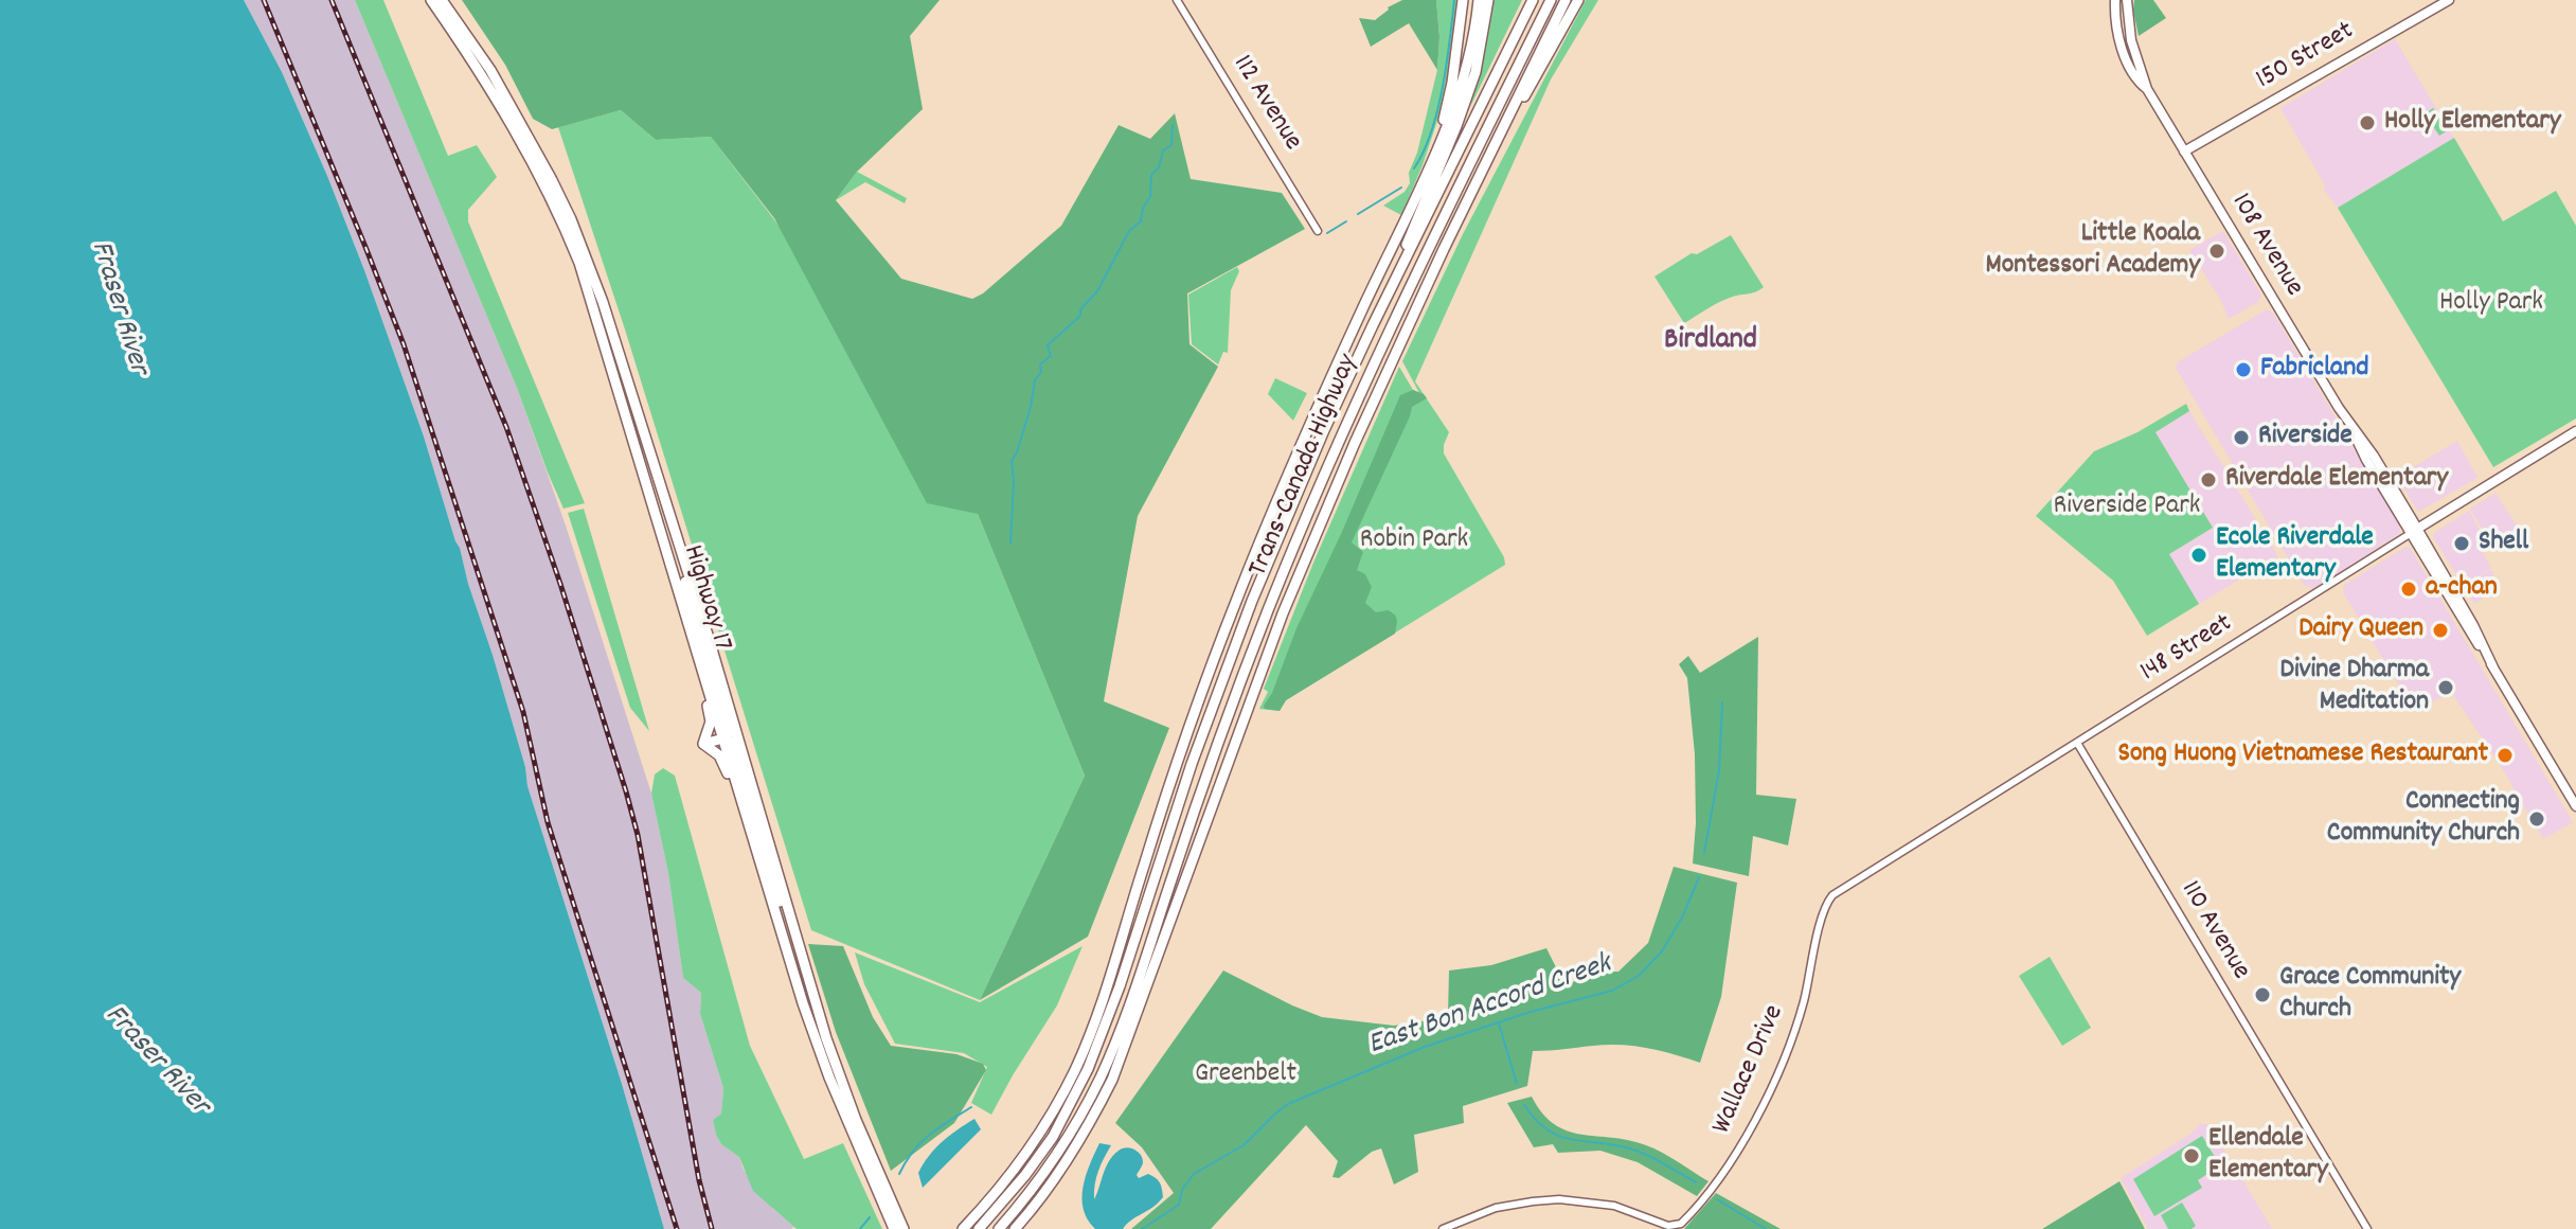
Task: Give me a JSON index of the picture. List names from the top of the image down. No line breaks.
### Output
{"streets":{"highway":["Trans-Canada Highway","Highway 17"],"main road":["150 Street","108 Avenue","148 Street"],"street":["112 Avenue","110 Avenue","Wallace Drive"]},"crossings":[["150 Street","108 Avenue"],["108 Avenue","148 Street"],["148 Street","110 Avenue"],["148 Street","Wallace Drive"]],"districts":["Birdland"],"water":["Fraser River","East Bon Accord Creek"],"parks":["Holly Park","Riverside Park","Robin Park","Greenbelt"],"places":["Holly Elementary","Little Koala Montessori Academy","Fabricland","Riverside","Riverdale Elementary","Shell","Ecole Riverdale Elementary","a-chan","Dairy Queen","Divine Dharma Meditation","Song Huong Vietnamese Restaurant","Connecting Community Church","Grace Community Church","Ellendale Elementary"]}
